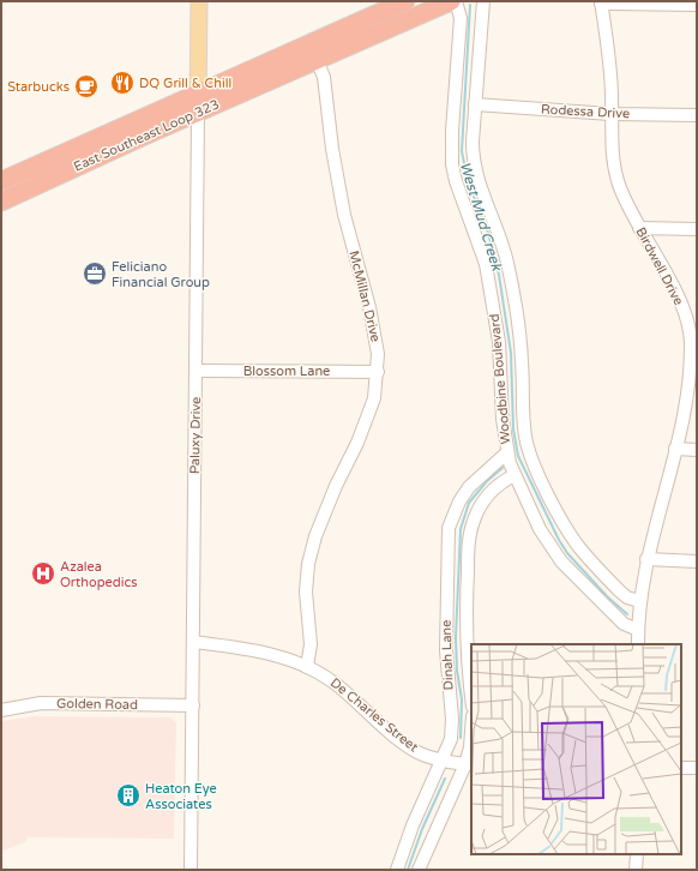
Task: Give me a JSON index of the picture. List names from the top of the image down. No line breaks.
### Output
{"streets":{"highway":["East Southeast Loop 323"],"main road":["Paluxy Drive"],"street":["Rodessa Drive","Birdwell Drive","McMillan Drive","Blossom Lane","Woodbine Boulevard","Dinah Lane","Golden Road","De Charles Street"]},"crossings":[["Rodessa Drive","Birdwell Drive"],["Rodessa Drive","Woodbine Boulevard"],["East Southeast Loop 323","McMillan Drive"],["East Southeast Loop 323","Paluxy Drive"],["Birdwell Drive","Woodbine Boulevard"],["McMillan Drive","Blossom Lane"],["McMillan Drive","De Charles Street"],["Blossom Lane","Paluxy Drive"],["Woodbine Boulevard","Dinah Lane"],["Paluxy Drive","Golden Road"],["Paluxy Drive","De Charles Street"],["Dinah Lane","De Charles Street"]],"water":["West Mud Creek"],"places":{"restaurant":["DQ Grill & Chill"],"cafe":["Starbucks"],"office":["Feliciano Financial Group"],"hospital":["Azalea Orthopedics"],"building":["Heaton Eye Associates"]}}
